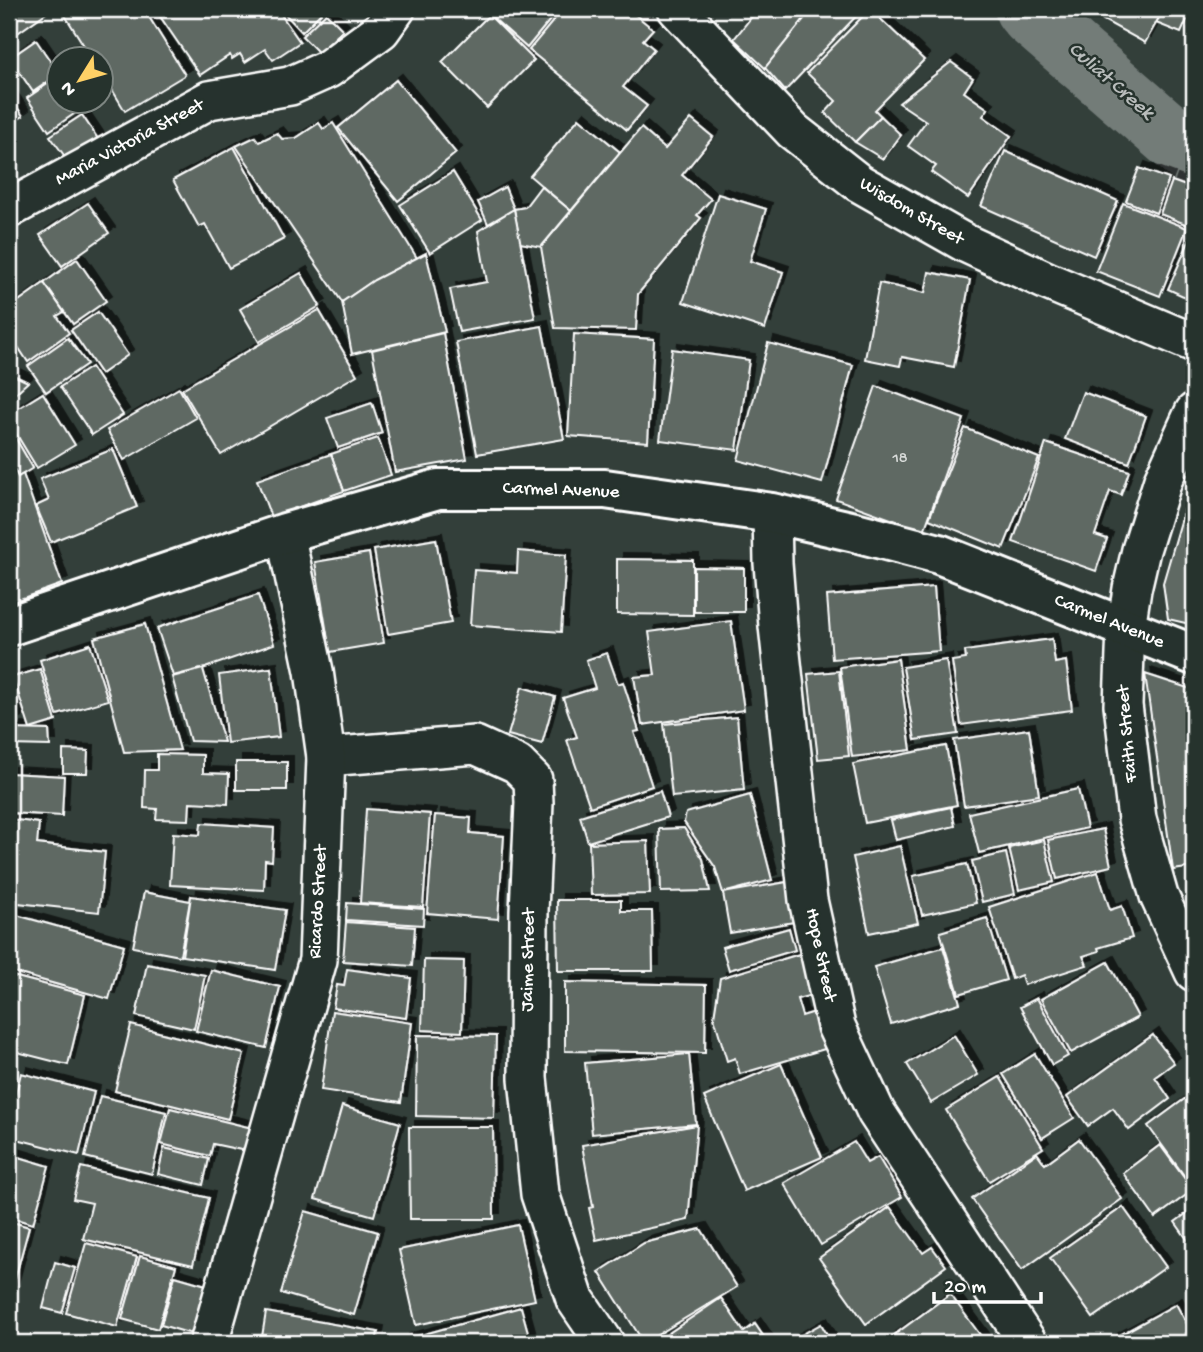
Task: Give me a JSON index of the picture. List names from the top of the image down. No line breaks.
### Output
{"streets":{"street":["Maria Victoria Street","Wisdom Street","Carmel Avenue","Faith Street","Ricardo Street","Hope Street","Jaime Street"]},"crossings":[["Carmel Avenue","Faith Street"],["Carmel Avenue","Ricardo Street"],["Carmel Avenue","Hope Street"],["Ricardo Street","Jaime Street"]],"water":["Culiat Creek"],"house_numbers":["18"],"scale_bar":"20 m","north":"bottom left"}
